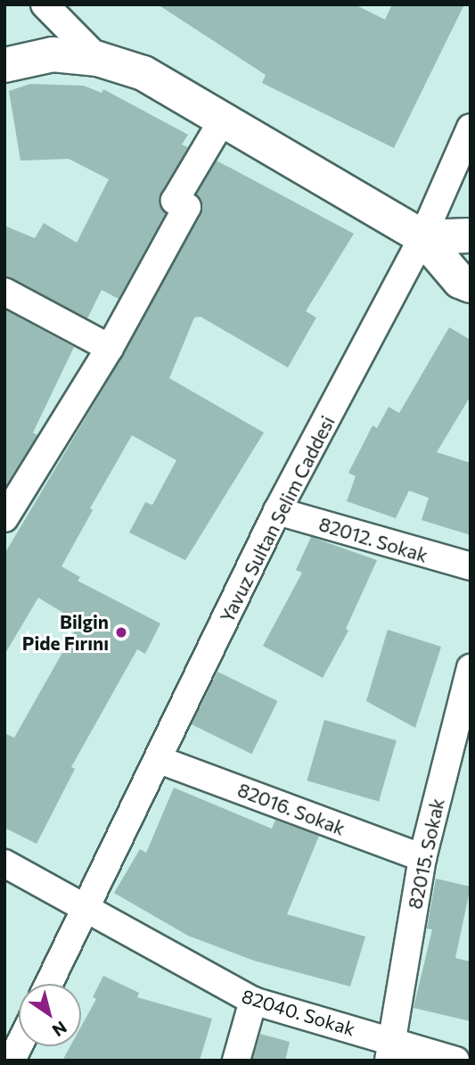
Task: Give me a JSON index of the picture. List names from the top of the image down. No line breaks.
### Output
{"streets":{"street":["Yavuz Sultan Selim Caddesi","82012. Sokak","82016. Sokak","82015. Sokak","82040. Sokak"]},"crossings":[["Yavuz Sultan Selim Caddesi","82012. Sokak"],["Yavuz Sultan Selim Caddesi","82016. Sokak"],["Yavuz Sultan Selim Caddesi","82040. Sokak"],["82016. Sokak","82015. Sokak"],["82015. Sokak","82040. Sokak"]],"places":["Bilgin Pide Fırını"],"north":"bottom right"}
